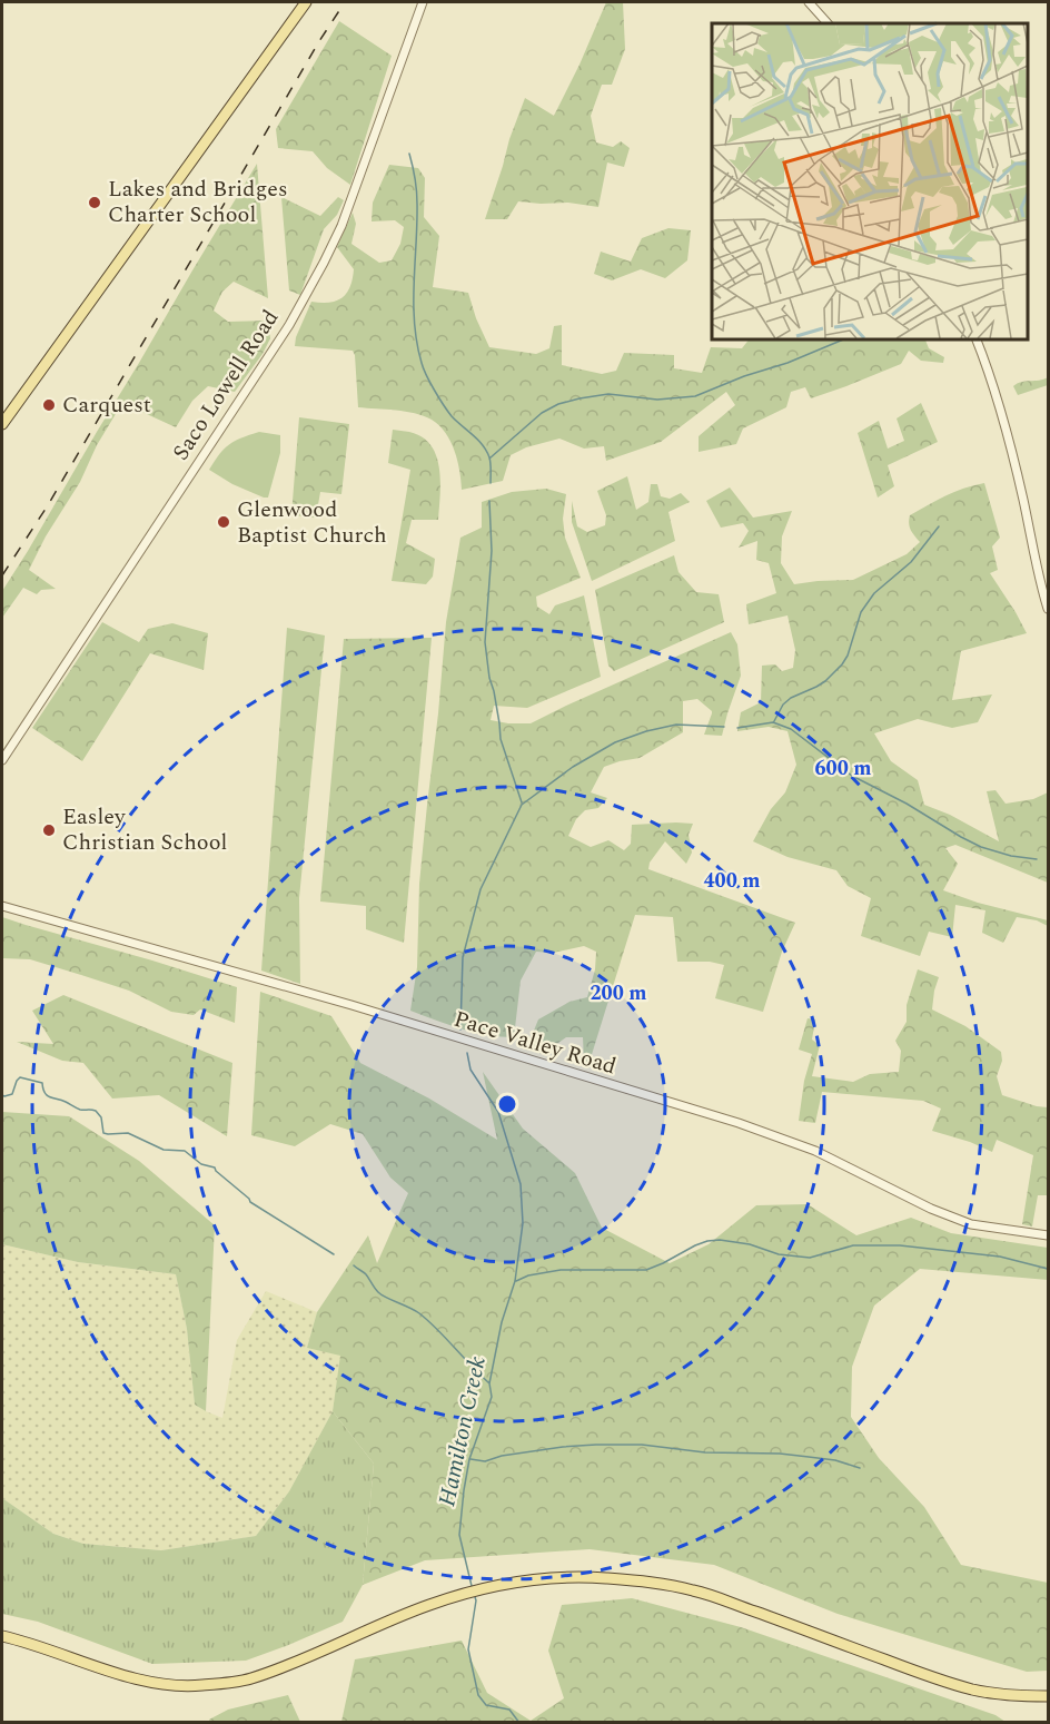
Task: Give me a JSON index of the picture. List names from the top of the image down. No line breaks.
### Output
{"streets":{"street":["Saco Lowell Road","Pace Valley Road"]},"water":["Hamilton Creek"],"places":["Lakes and Bridges Charter School","Carquest","Glenwood Baptist Church","Easley Christian School"],"rings":["600 m","400 m","200 m"]}
